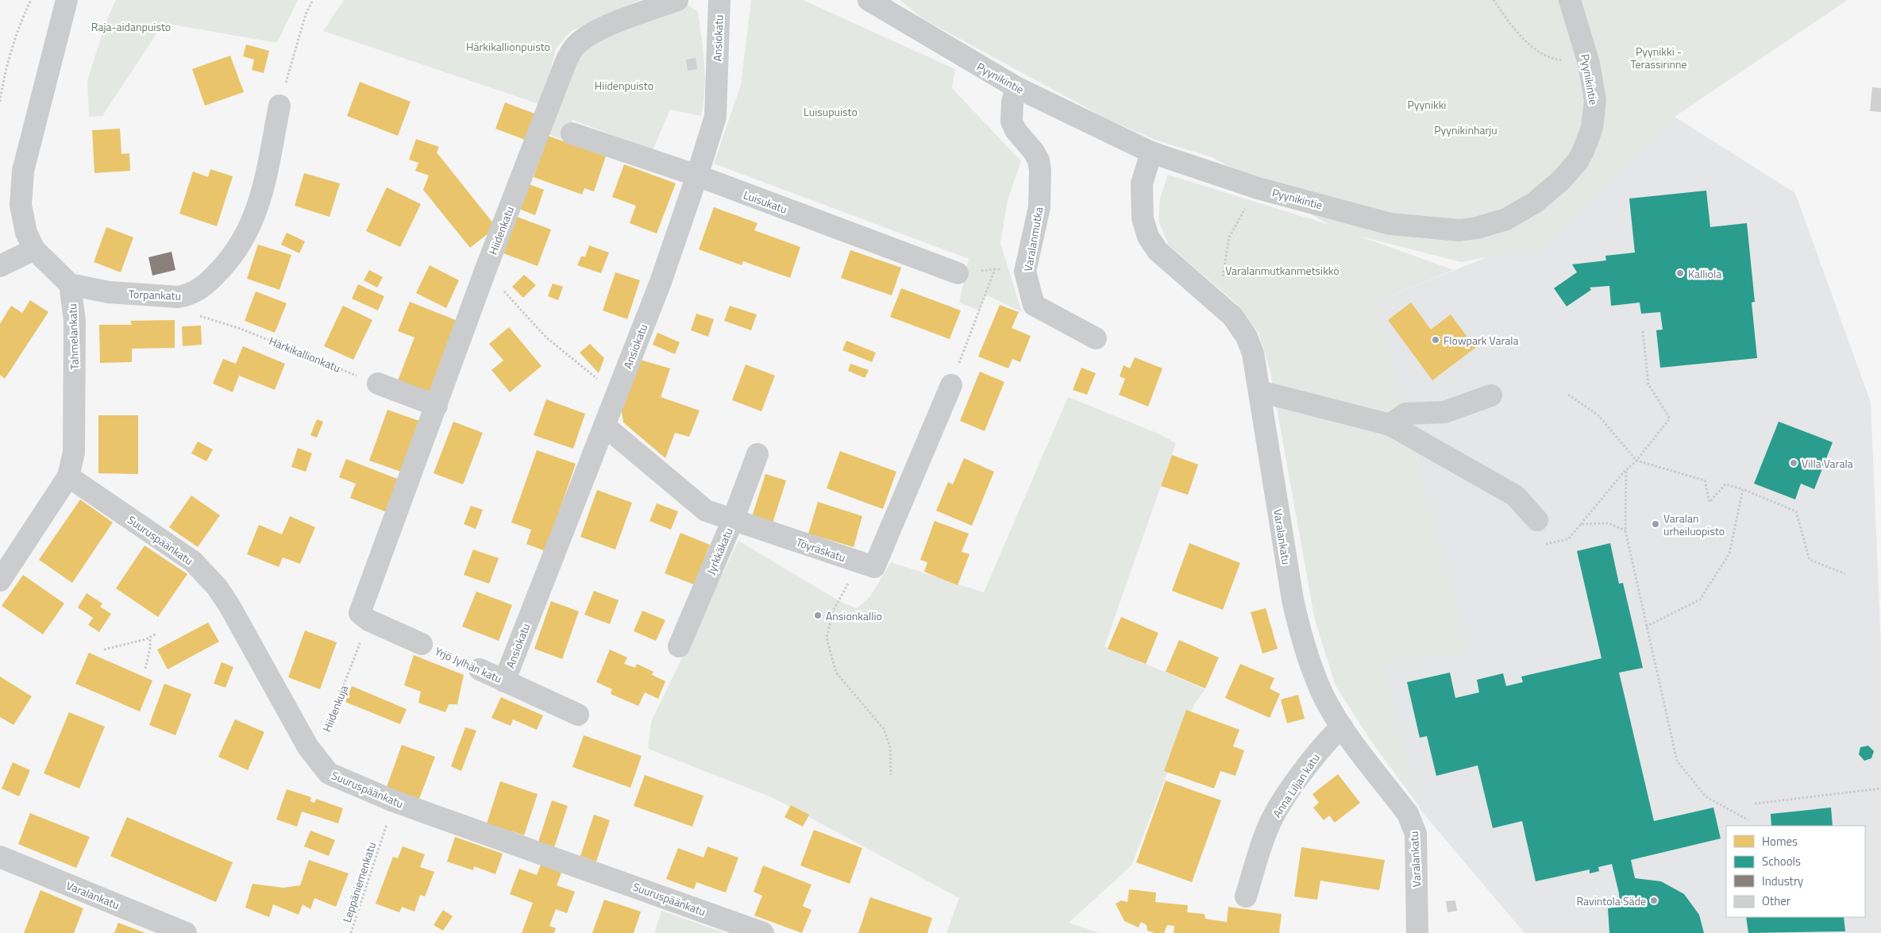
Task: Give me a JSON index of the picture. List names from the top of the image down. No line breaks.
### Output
{"streets":{"street":["Ansiokatu","Pyynikintie","Luisukatu","Hiidenkatu","Varalanmutka","Torpankatu","Tahmelankatu","Varalankatu","Suuruspäänkatu","Töyräskatu","Jyrkkäkatu","Yrjö Jylhän katu","Anna Liljan katu"],"path":["Härkikallionkatu","Hiidenkuja","Leppäniemenkatu"]},"crossings":[["Ansiokatu","Luisukatu"],["Ansiokatu","Töyräskatu"],["Ansiokatu","Yrjö Jylhän katu"],["Pyynikintie","Varalanmutka"],["Pyynikintie","Varalankatu"],["Hiidenkatu","Yrjö Jylhän katu"],["Torpankatu","Tahmelankatu"],["Torpankatu","Härkikallionkatu"],["Tahmelankatu","Suuruspäänkatu"],["Varalankatu","Anna Liljan katu"],["Suuruspäänkatu","Hiidenkuja"],["Töyräskatu","Jyrkkäkatu"]],"parks":["Raja-aidanpuisto","Härkikallionpuisto","Pyynikki - Terassirinne","Hiidenpuisto","Pyynikki","Luisupuisto","Pyynikinharju","Varalanmutkanmetsikkö"],"places":["Kalliola","Flowpark Varala","Villa Varala","Varalan urheiluopisto","Ansionkallio","Ravintola Säde"],"legend":["Homes","Schools","Industry","Other"]}
